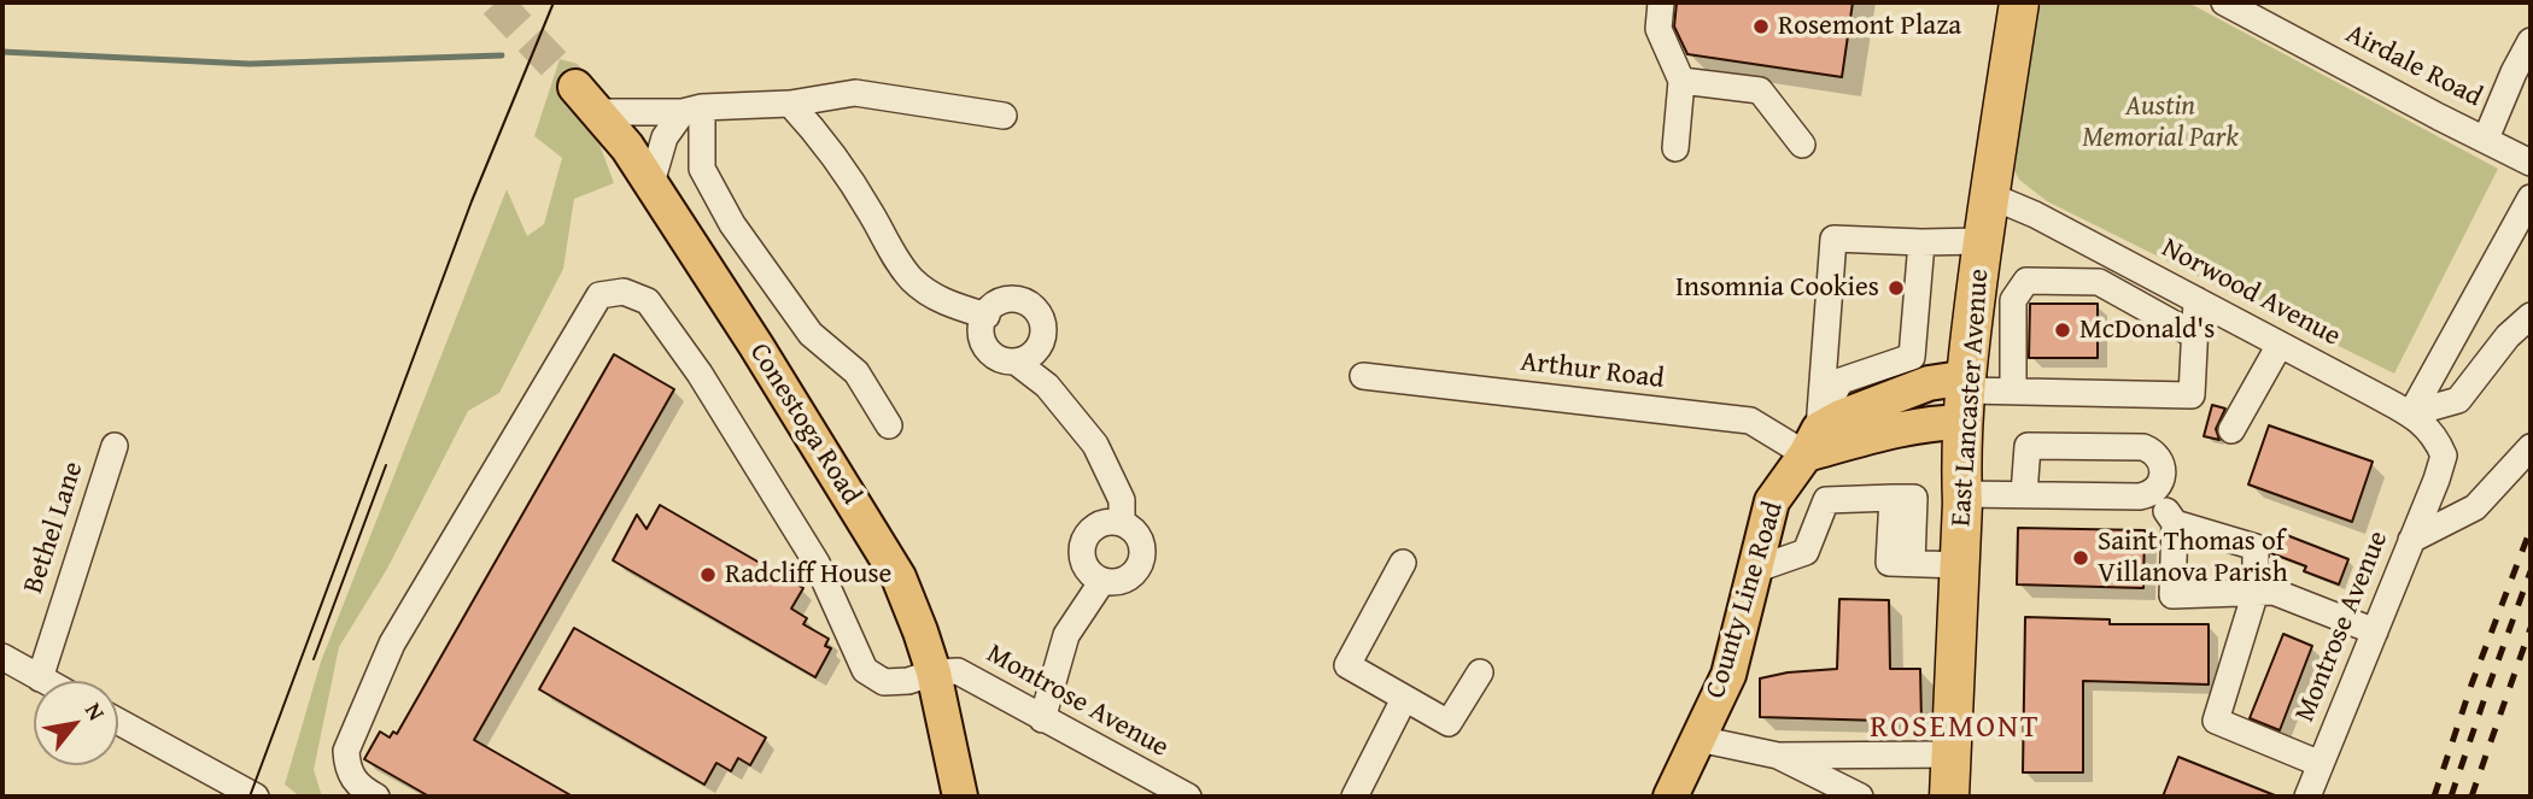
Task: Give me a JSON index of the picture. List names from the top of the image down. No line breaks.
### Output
{"streets":{"highway":["East Lancaster Avenue"],"main road":["Conestoga Road","County Line Road"],"street":["Airdale Road","Norwood Avenue","Arthur Road","Bethel Lane","Montrose Avenue"]},"crossings":[["Norwood Avenue","East Lancaster Avenue"],["Norwood Avenue","Montrose Avenue"],["Arthur Road","County Line Road"],["Conestoga Road","Montrose Avenue"]],"districts":["ROSEMONT"],"parks":["Austin Memorial Park"],"places":["Rosemont Plaza","Insomnia Cookies","McDonald's","Saint Thomas of Villanova Parish","Radcliff House"],"north":"top right"}
